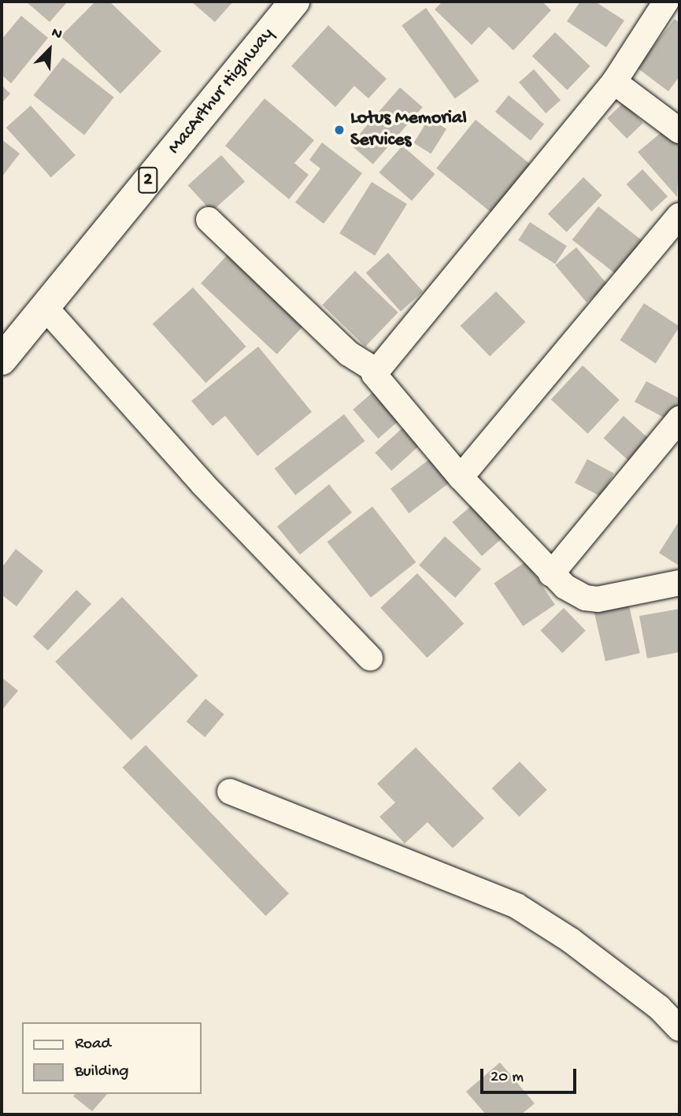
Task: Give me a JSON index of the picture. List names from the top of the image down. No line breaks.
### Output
{"streets":{"highway":["MacArthur Highway","2"]},"places":["Lotus Memorial Services"],"legend":["Road","Building"],"scale_bar":"20 m","north":"top right"}
